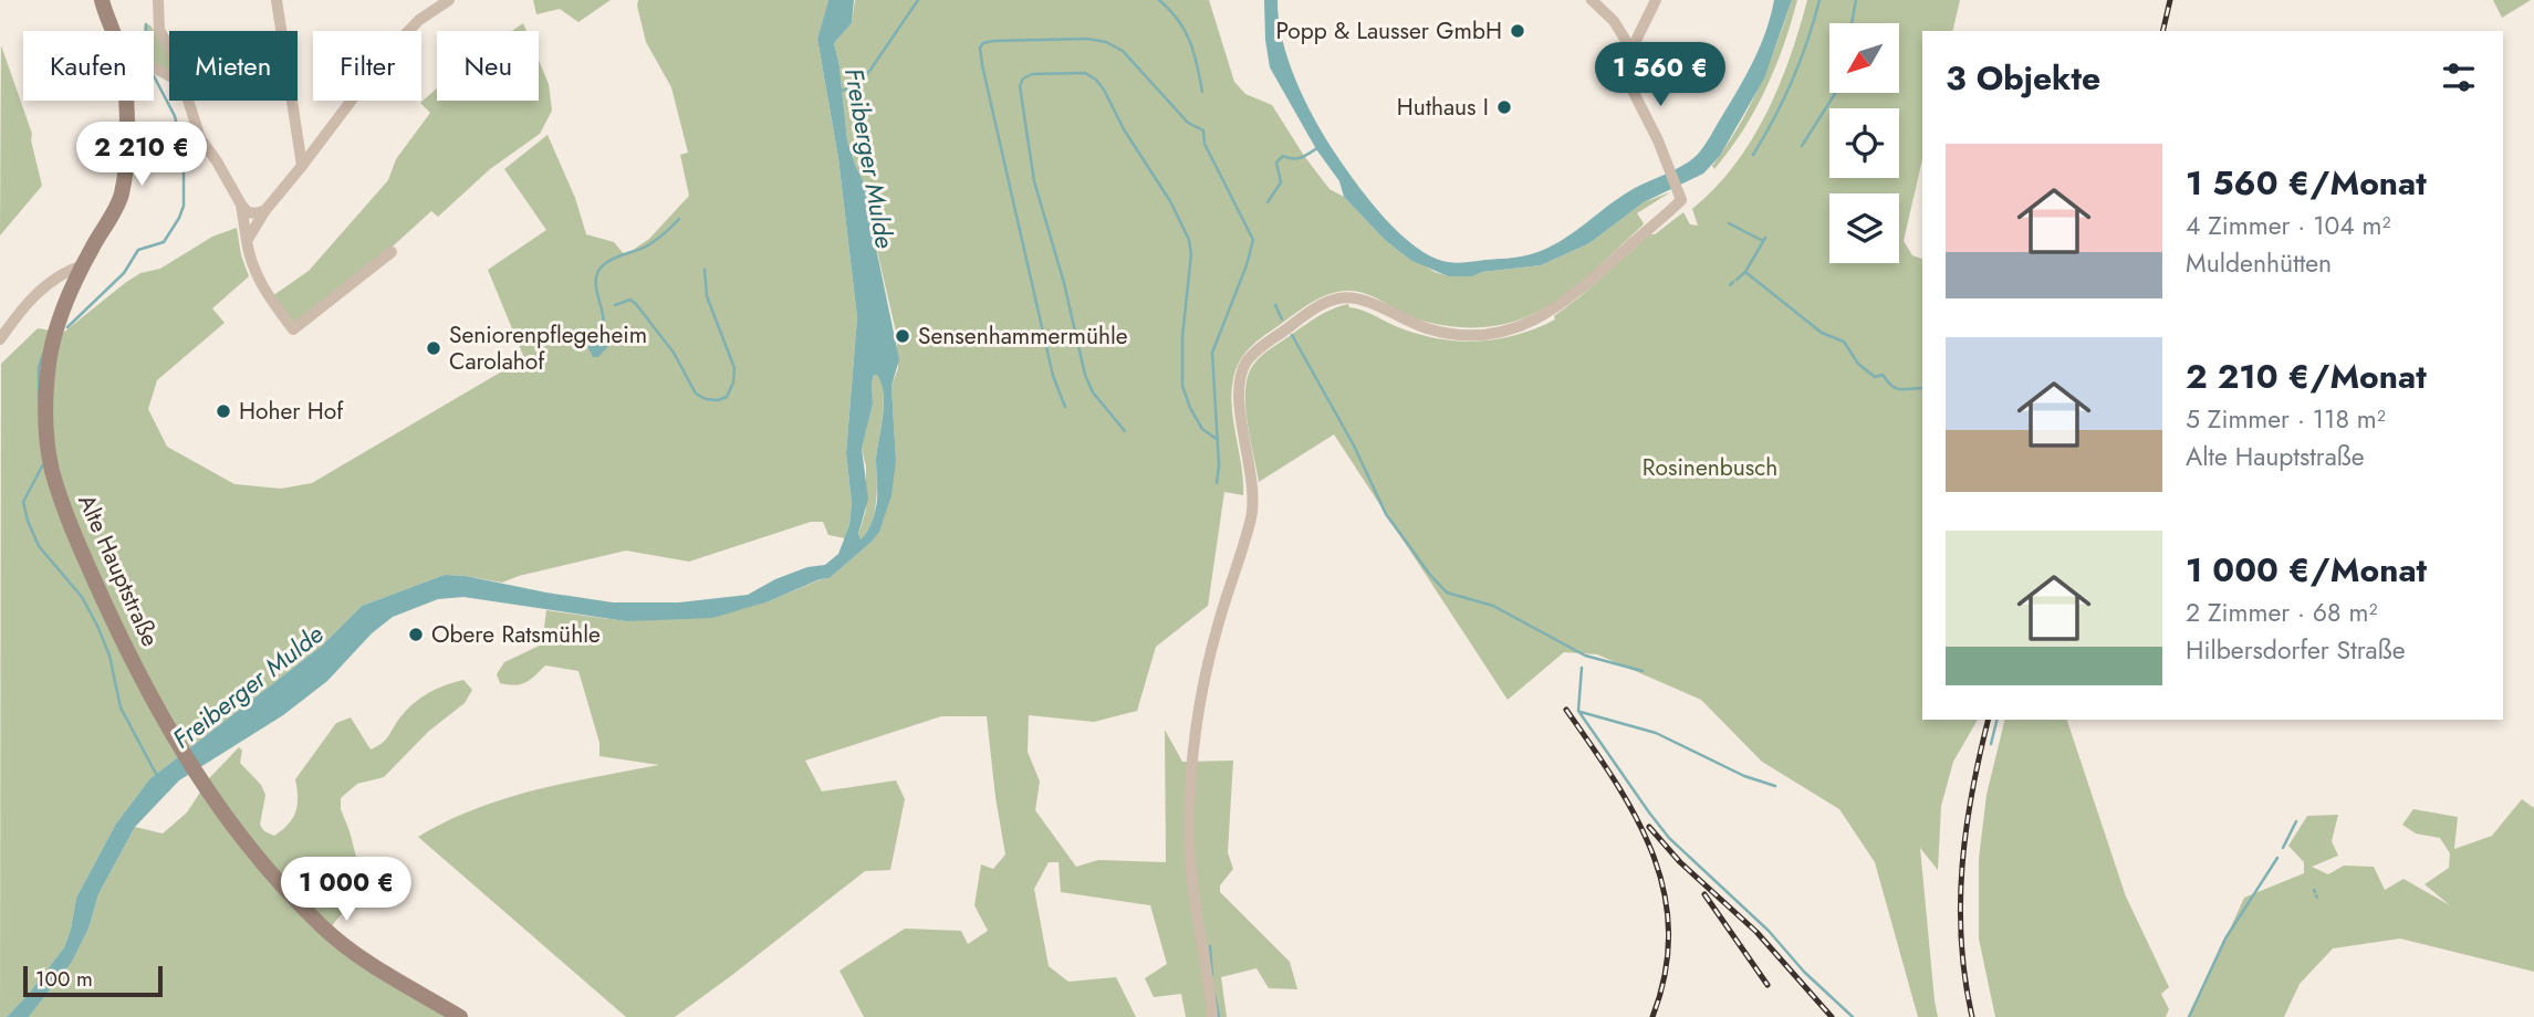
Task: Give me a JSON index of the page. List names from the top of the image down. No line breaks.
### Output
{"streets":{"main road":["Alte Hauptstraße"]},"water":["Freiberger Mulde"],"parks":["Rosinenbusch"],"places":["Popp & Lausser GmbH","Huthaus I","Sensenhammermühle","Seniorenpflegeheim Carolahof","Hoher Hof","Obere Ratsmühle"],"scale_bar":"100 m","north":"bottom left","page":{"chip":["Kaufen","Mieten","Filter","Neu"],"heading":"3 Objekte","price":["1 560 €","2 210 €","1 000 €"],"list":[{"name":"1 560 €/Monat","note":"4 Zimmer · 104 m² · Muldenhütten"},{"name":"2 210 €/Monat","note":"5 Zimmer · 118 m² · Alte Hauptstraße"},{"name":"1 000 €/Monat","note":"2 Zimmer · 68 m² · Hilbersdorfer Straße"}],"scale":"100 m"}}
